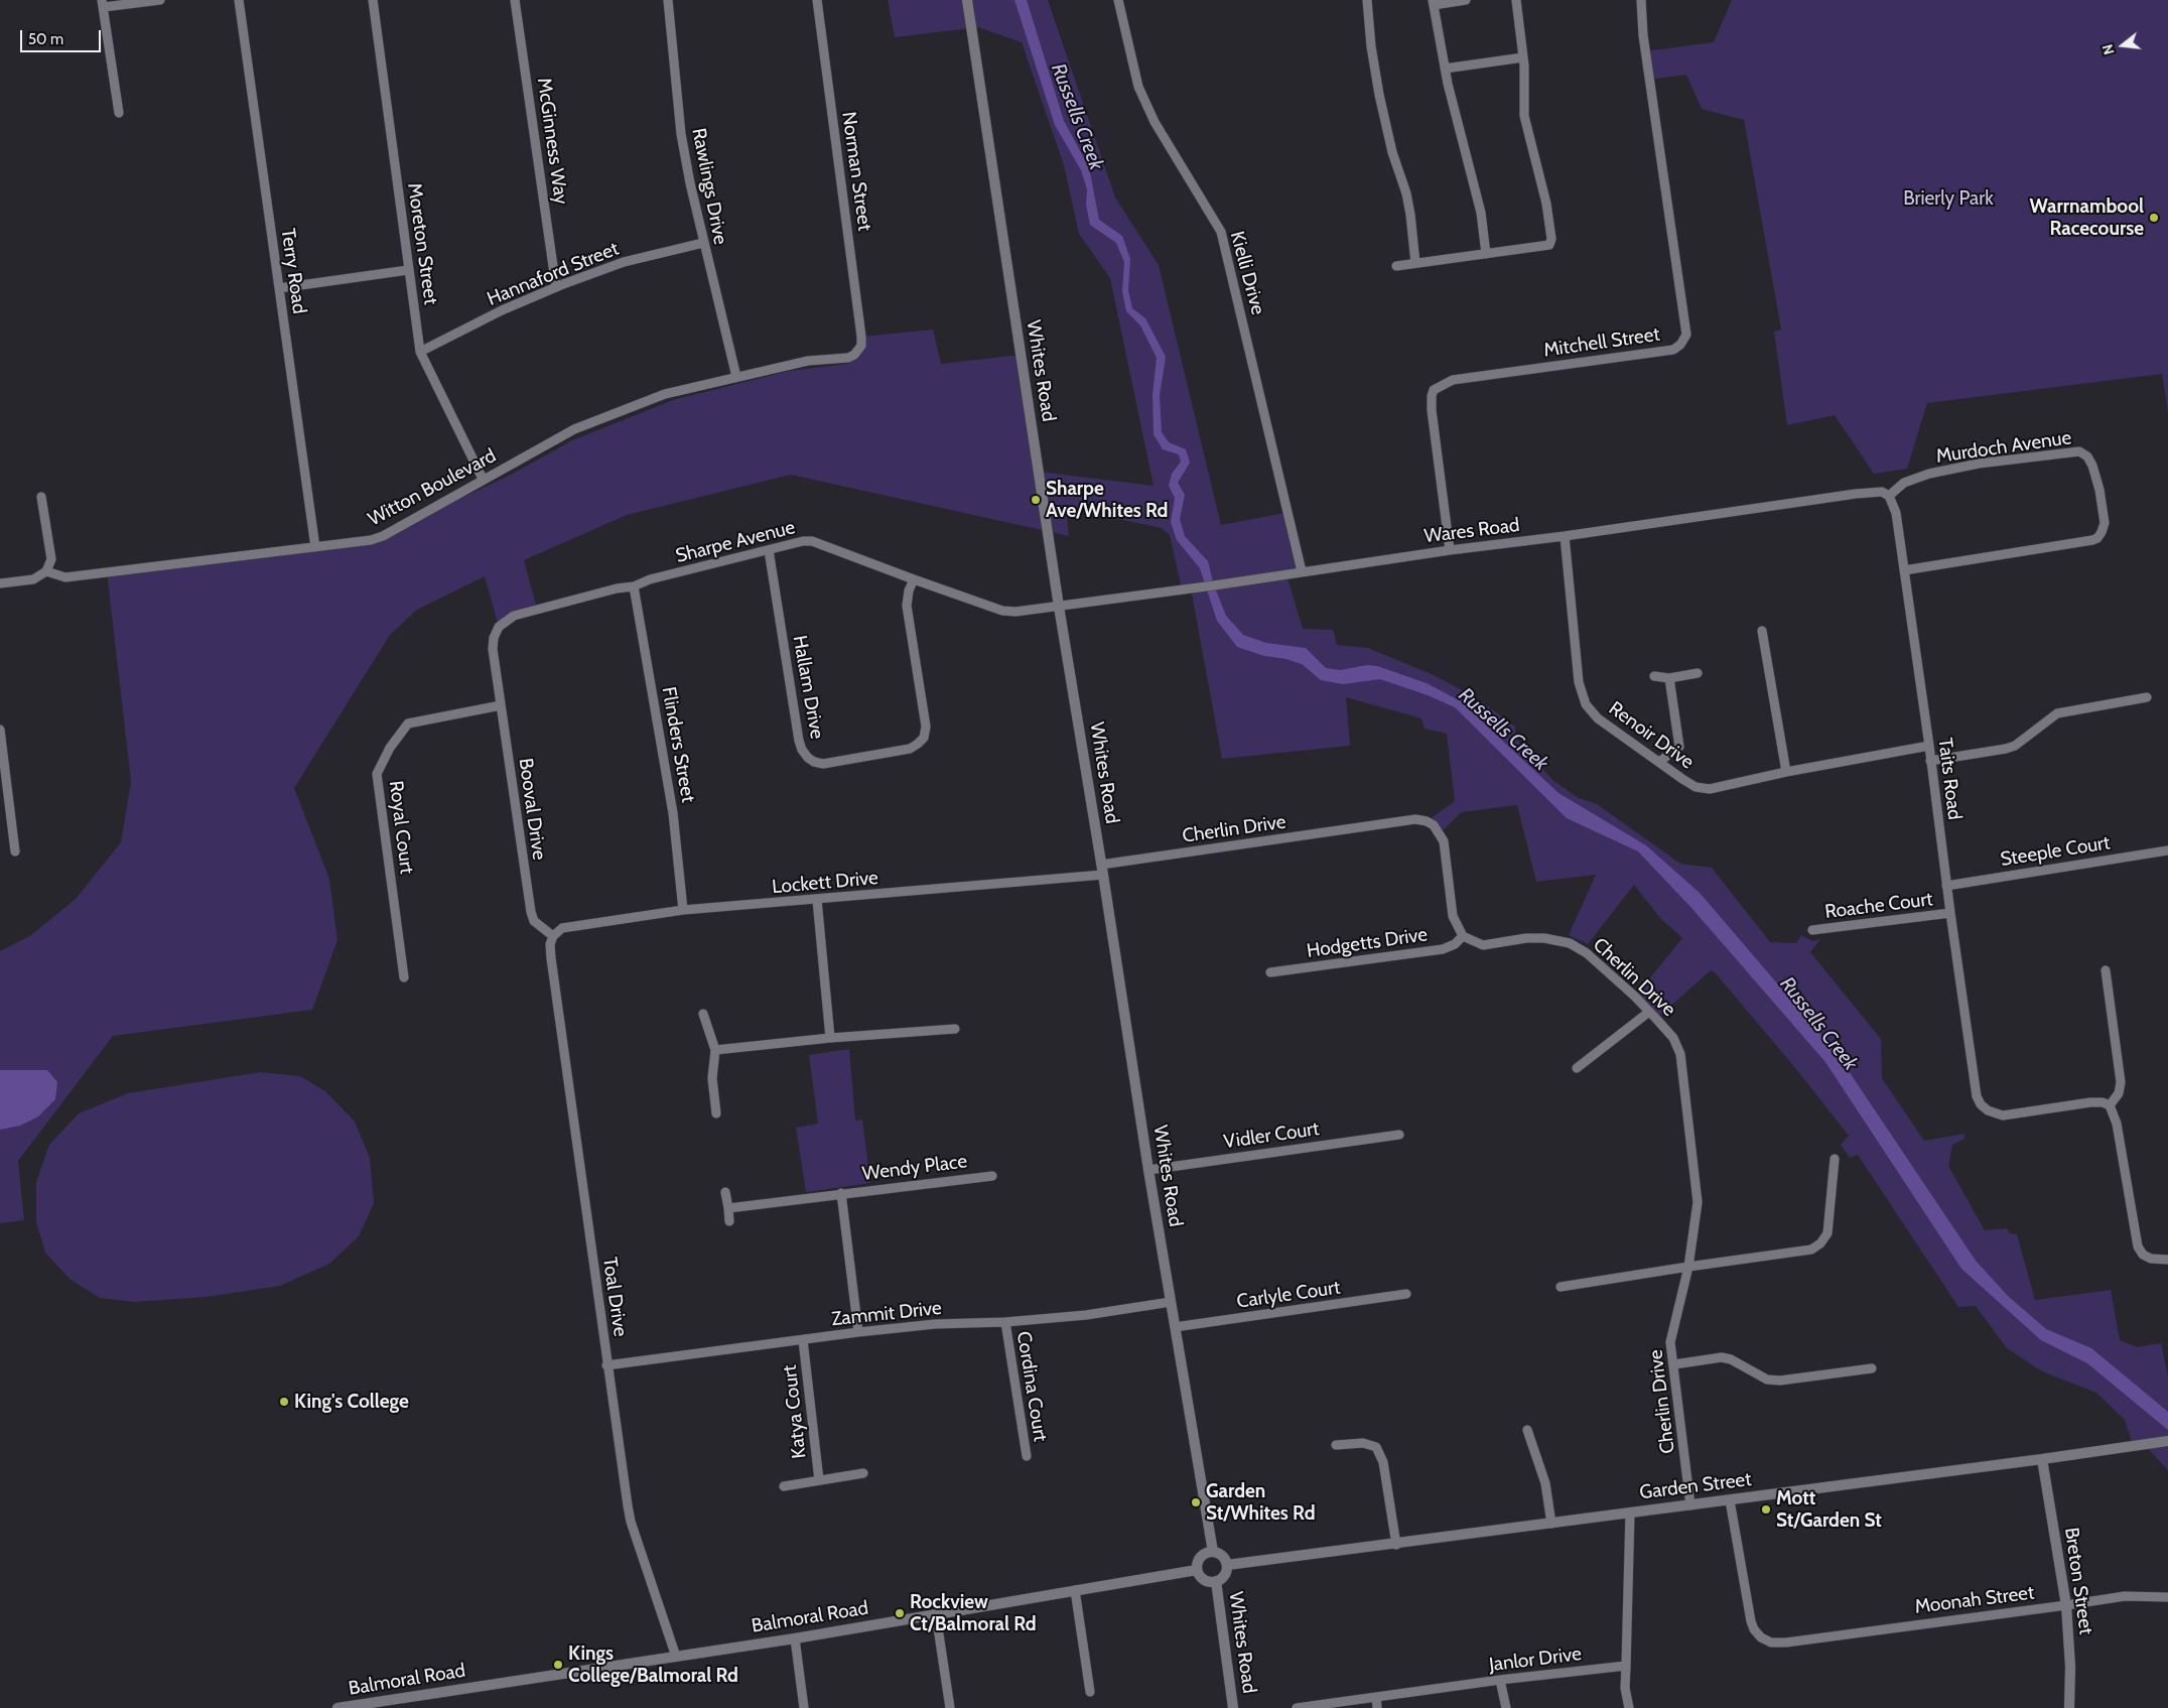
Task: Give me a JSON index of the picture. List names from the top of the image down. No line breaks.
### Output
{"streets":{"street":["McGinness Way","Norman Street","Rawlings Drive","Moreton Street","Terry Road","Kielli Drive","Hannaford Street","Mitchell Street","Whites Road","Murdoch Avenue","Witton Boulevard","Wares Road","Sharpe Avenue","Hallam Drive","Renoir Drive","Flinders Street","Taits Road","Booval Drive","Royal Court","Cherlin Drive","Steeple Court","Lockett Drive","Roache Court","Hodgetts Drive","Vidler Court","Wendy Place","Carlyle Court","Toal Drive","Zammit Drive","Cordina Court","Katya Court","Garden Street","Breton Street","Moonah Street","Balmoral Road","Janlor Drive"]},"crossings":[["McGinness Way","Hannaford Street"],["Norman Street","Witton Boulevard"],["Rawlings Drive","Hannaford Street"],["Rawlings Drive","Witton Boulevard"],["Moreton Street","Hannaford Street"],["Moreton Street","Witton Boulevard"],["Terry Road","Witton Boulevard"],["Kielli Drive","Wares Road"],["Mitchell Street","Wares Road"],["Whites Road","Wares Road"],["Whites Road","Sharpe Avenue"],["Whites Road","Cherlin Drive"],["Whites Road","Lockett Drive"],["Whites Road","Vidler Court"],["Whites Road","Carlyle Court"],["Whites Road","Zammit Drive"],["Whites Road","Garden Street"],["Whites Road","Balmoral Road"],["Murdoch Avenue","Wares Road"],["Murdoch Avenue","Taits Road"],["Wares Road","Sharpe Avenue"],["Wares Road","Renoir Drive"],["Wares Road","Taits Road"],["Sharpe Avenue","Hallam Drive"],["Sharpe Avenue","Flinders Street"],["Sharpe Avenue","Booval Drive"],["Renoir Drive","Taits Road"],["Flinders Street","Lockett Drive"],["Taits Road","Steeple Court"],["Taits Road","Roache Court"],["Booval Drive","Royal Court"],["Booval Drive","Lockett Drive"],["Booval Drive","Toal Drive"],["Cherlin Drive","Lockett Drive"],["Cherlin Drive","Hodgetts Drive"],["Cherlin Drive","Garden Street"],["Lockett Drive","Toal Drive"],["Wendy Place","Zammit Drive"],["Toal Drive","Zammit Drive"],["Toal Drive","Balmoral Road"],["Zammit Drive","Cordina Court"],["Zammit Drive","Katya Court"],["Garden Street","Breton Street"],["Garden Street","Moonah Street"],["Garden Street","Balmoral Road"],["Breton Street","Moonah Street"]],"water":["Russells Creek"],"parks":["Brierly Park"],"places":["Warrnambool Racecourse","Sharpe Ave/Whites Rd","King's College","Garden St/Whites Rd","Mott St/Garden St","Rockview Ct/Balmoral Rd","Kings College/Balmoral Rd"],"scale_bar":"50 m","north":"left"}
